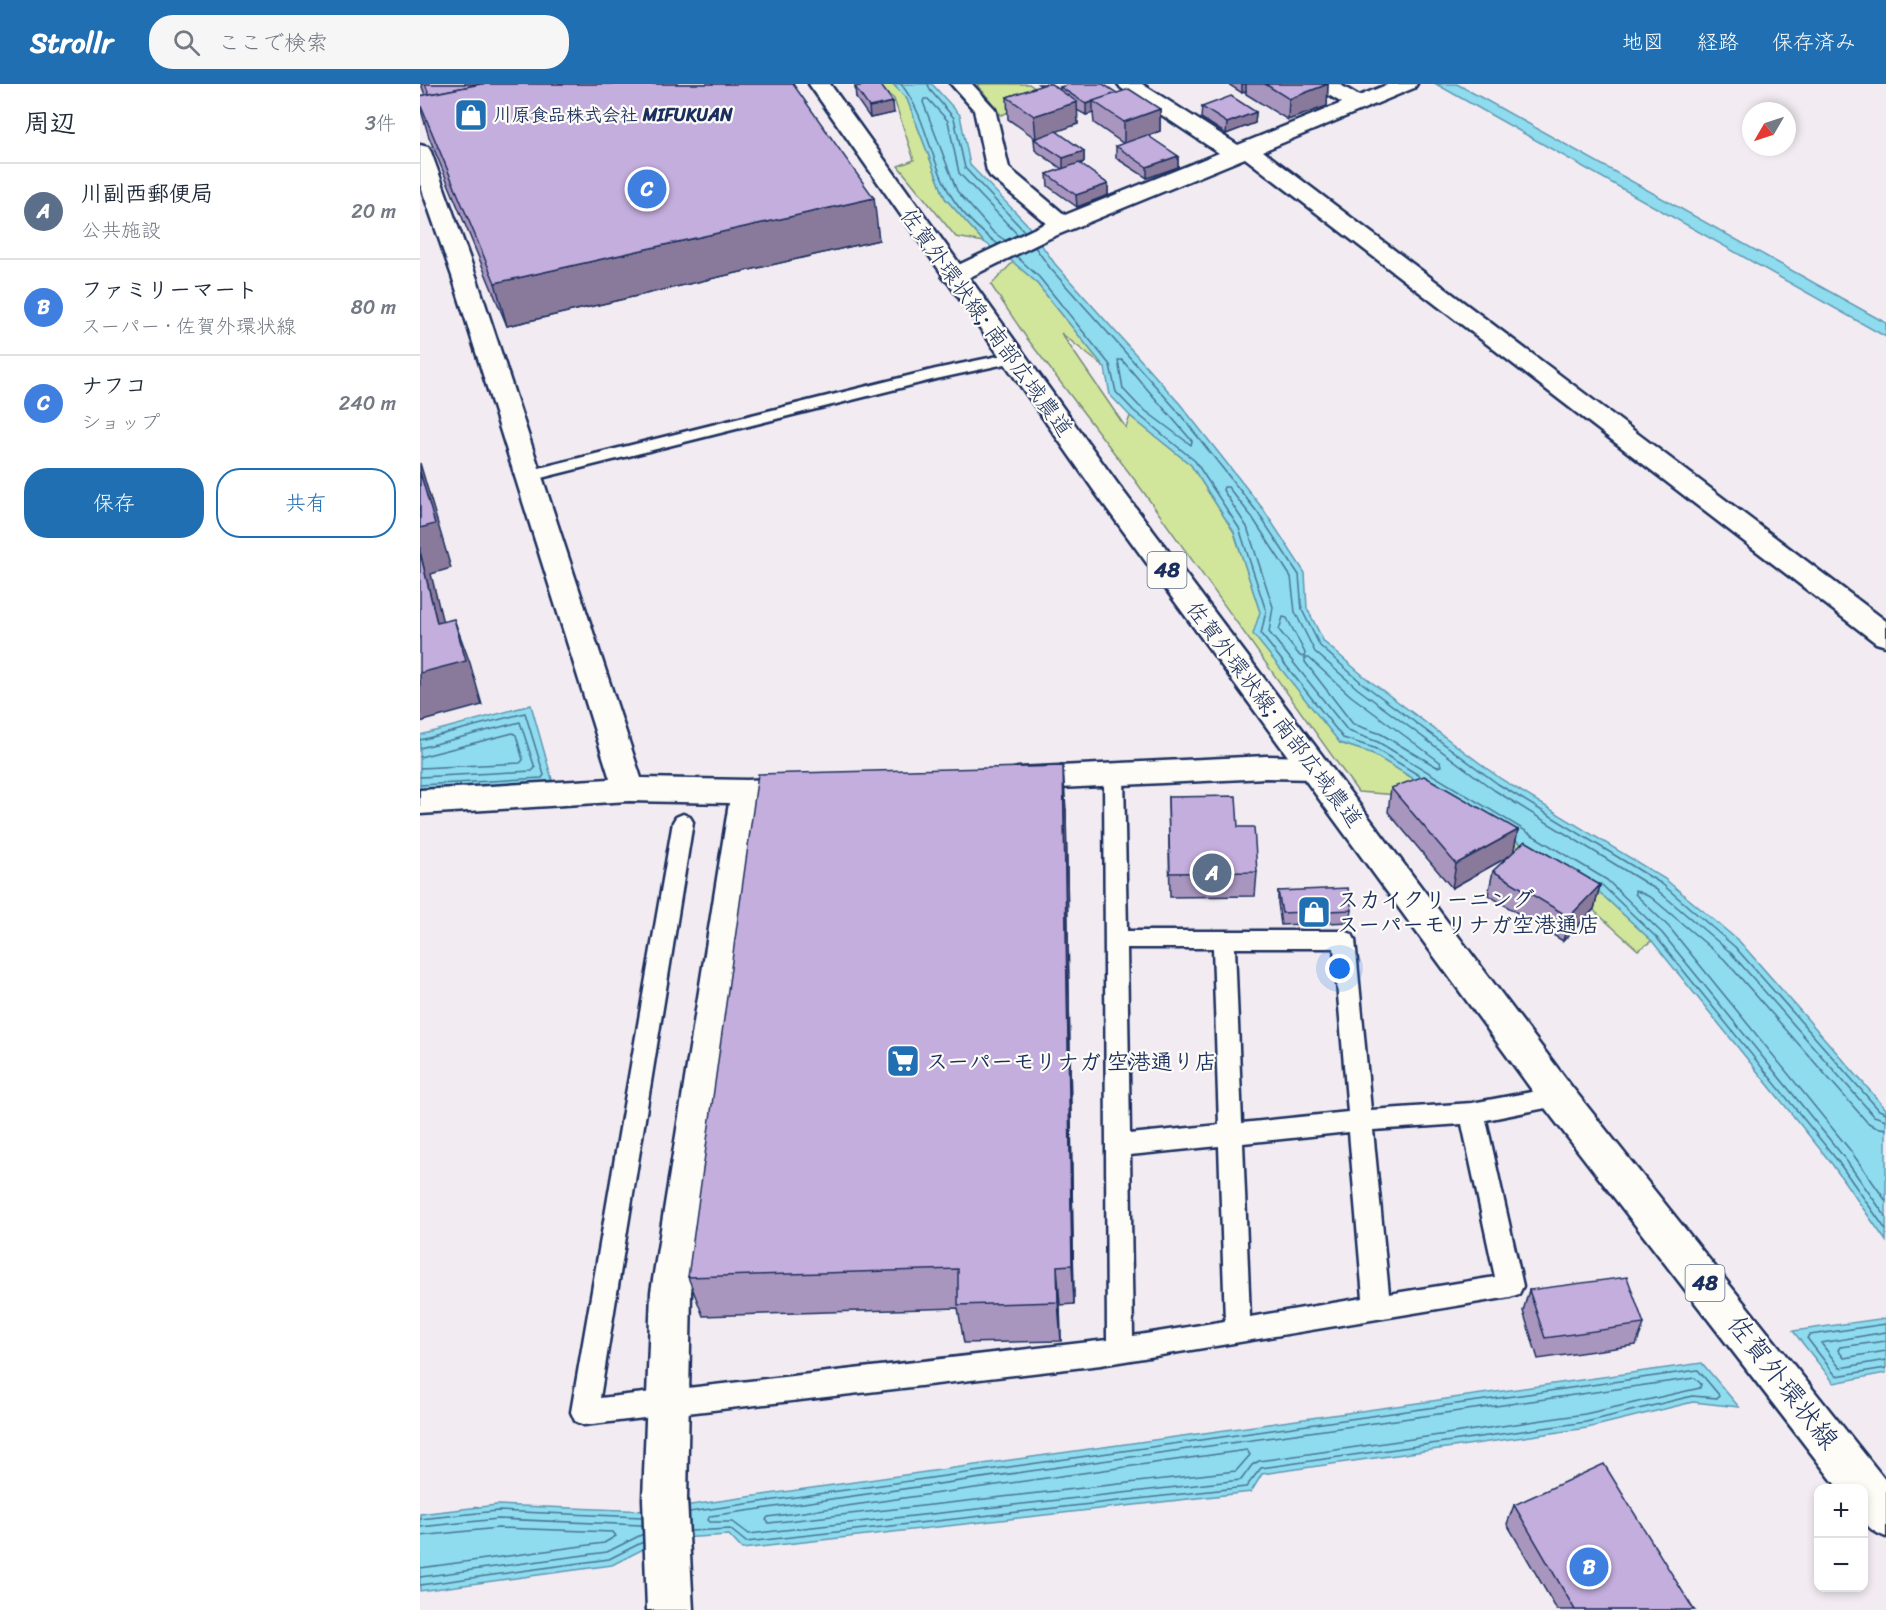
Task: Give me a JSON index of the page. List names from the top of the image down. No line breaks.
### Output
{"streets":{"street":["佐賀外環状線; 南部広域農道","48","佐賀外環状線"]},"crossings":[["佐賀外環状線; 南部広域農道","佐賀外環状線"]],"places":{"shop":["川原食品株式会社 MIFUKUAN","スカイクリーニング スーパーモリナガ空港通店"],"supermarket":["スーパーモリナガ 空港通り店"]},"north":"bottom left","page":{"header":"Strollr","search":"ここで検索","nav":["地図","経路","保存済み"],"heading":["周辺","3件"],"list":[{"mark":"A","name":"川副西郵便局","note":"公共施設","value":"20 m"},{"mark":"B","name":"ファミリーマート","note":"スーパー · 佐賀外環状線","value":"80 m"},{"mark":"C","name":"ナフコ","note":"ショップ","value":"240 m"}],"pins":["C","A","B"],"buttons":["保存","共有"],"map_buttons":["+","−"]}}
